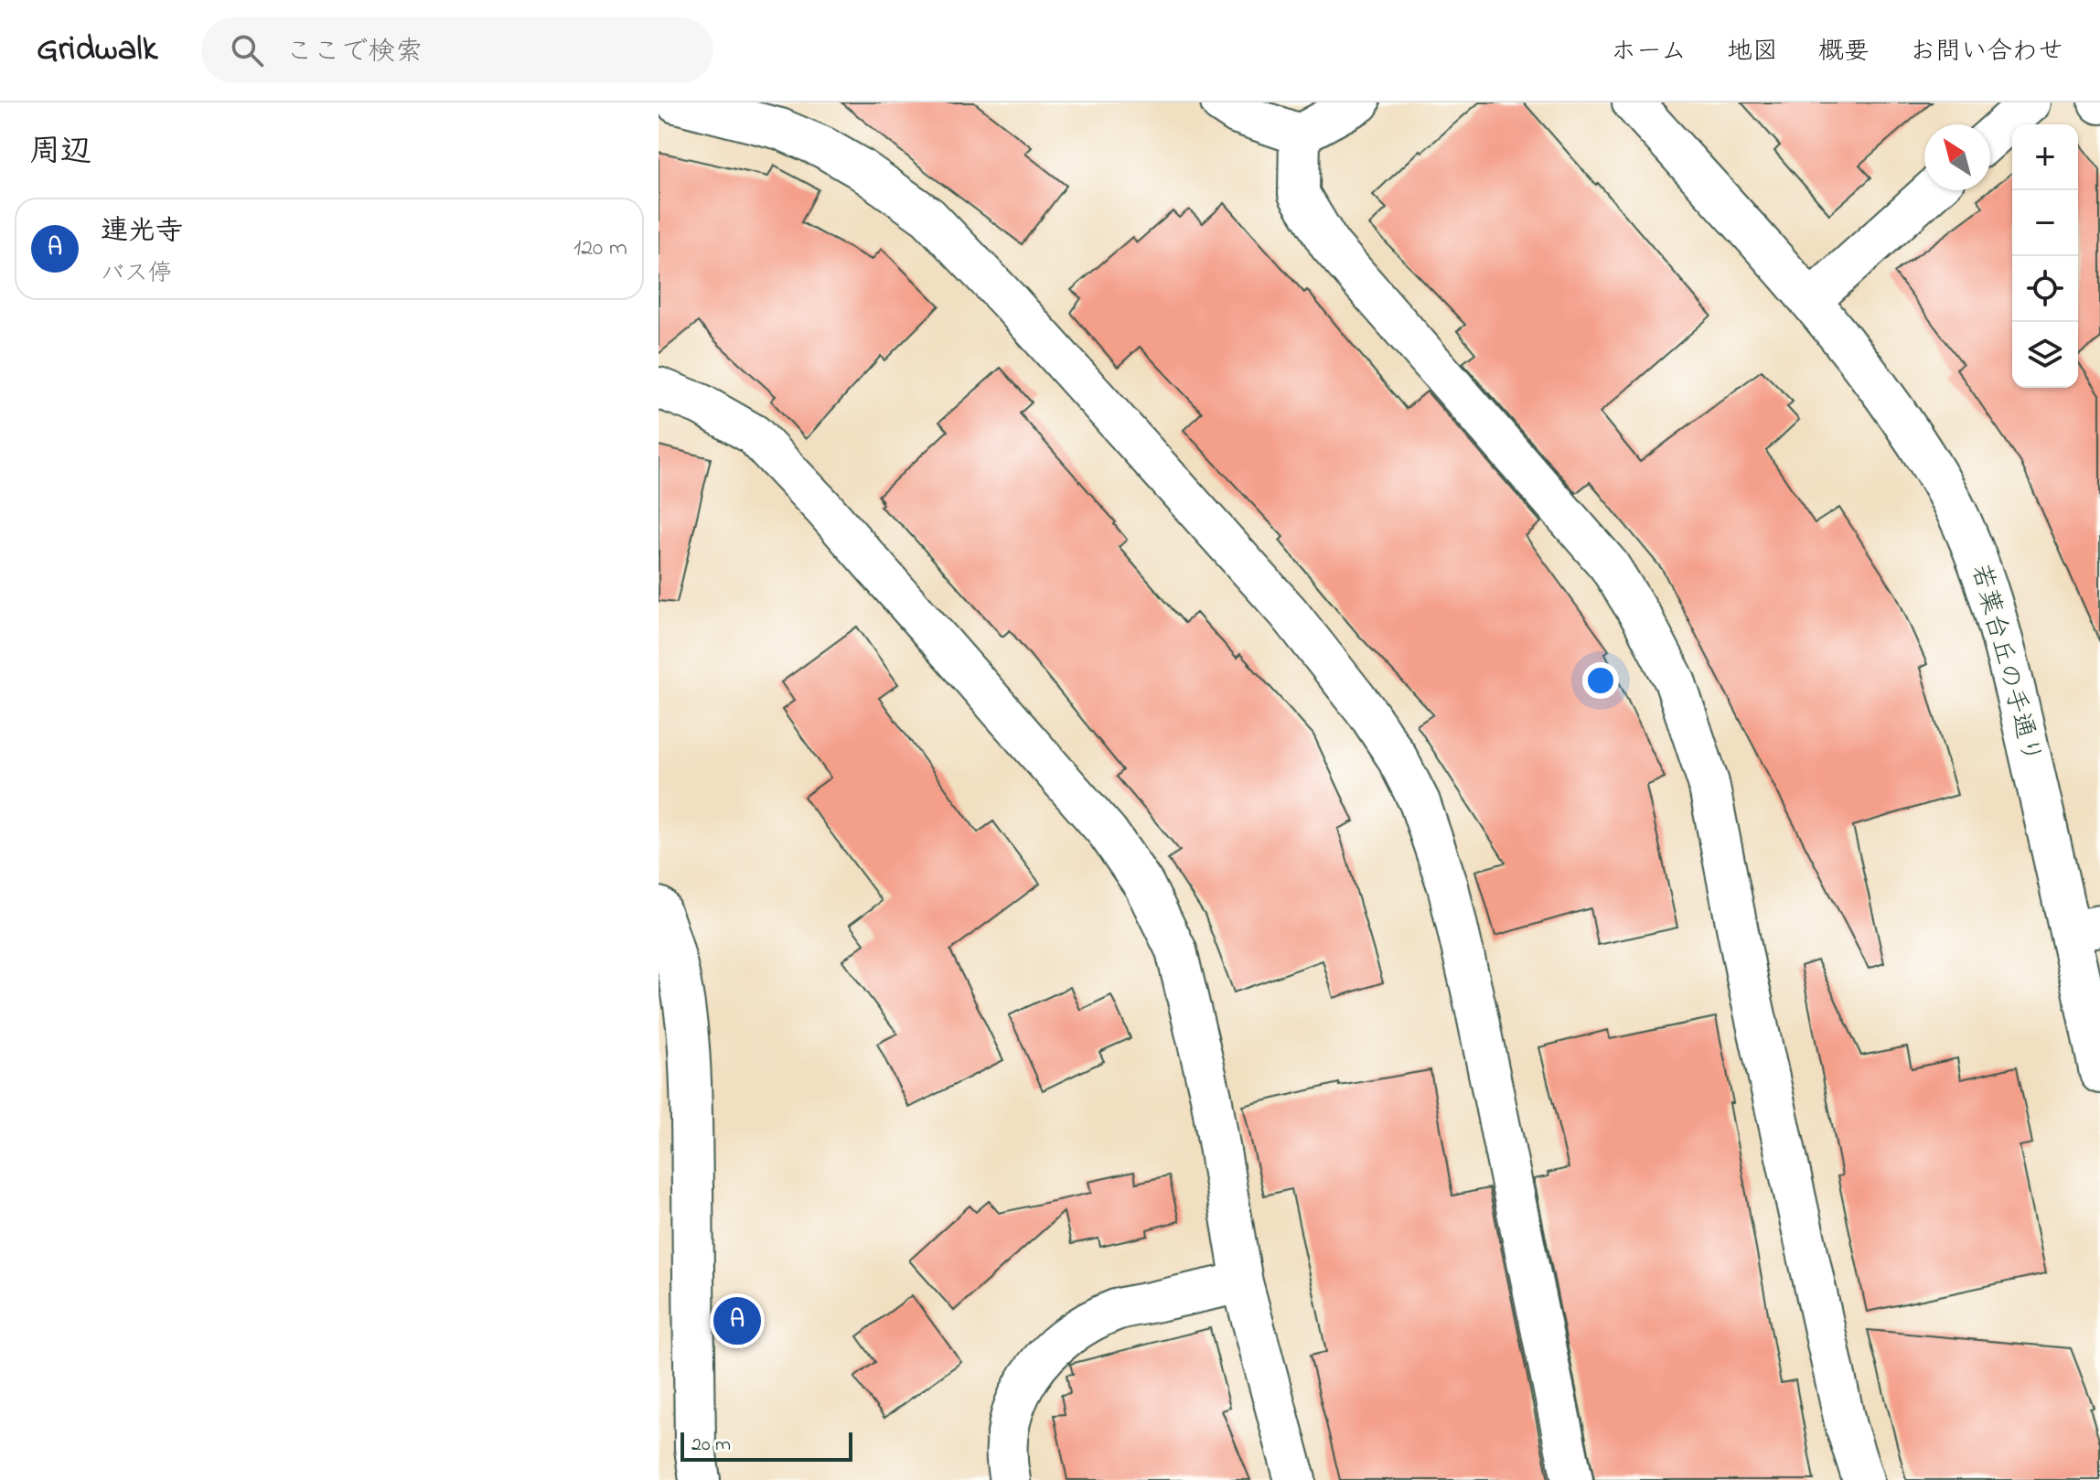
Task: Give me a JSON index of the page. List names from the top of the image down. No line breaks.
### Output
{"streets":{"street":["若葉台丘の手通り"]},"scale_bar":"20 m","north":"top left","page":{"header":"Gridwalk","search":"ここで検索","nav":["ホーム","地図","概要","お問い合わせ"],"heading":"周辺","map_buttons":["+","−"],"list":[{"mark":"A","name":"連光寺","note":"バス停","value":"120 m"}],"pins":"A","scale":"20 m"}}
